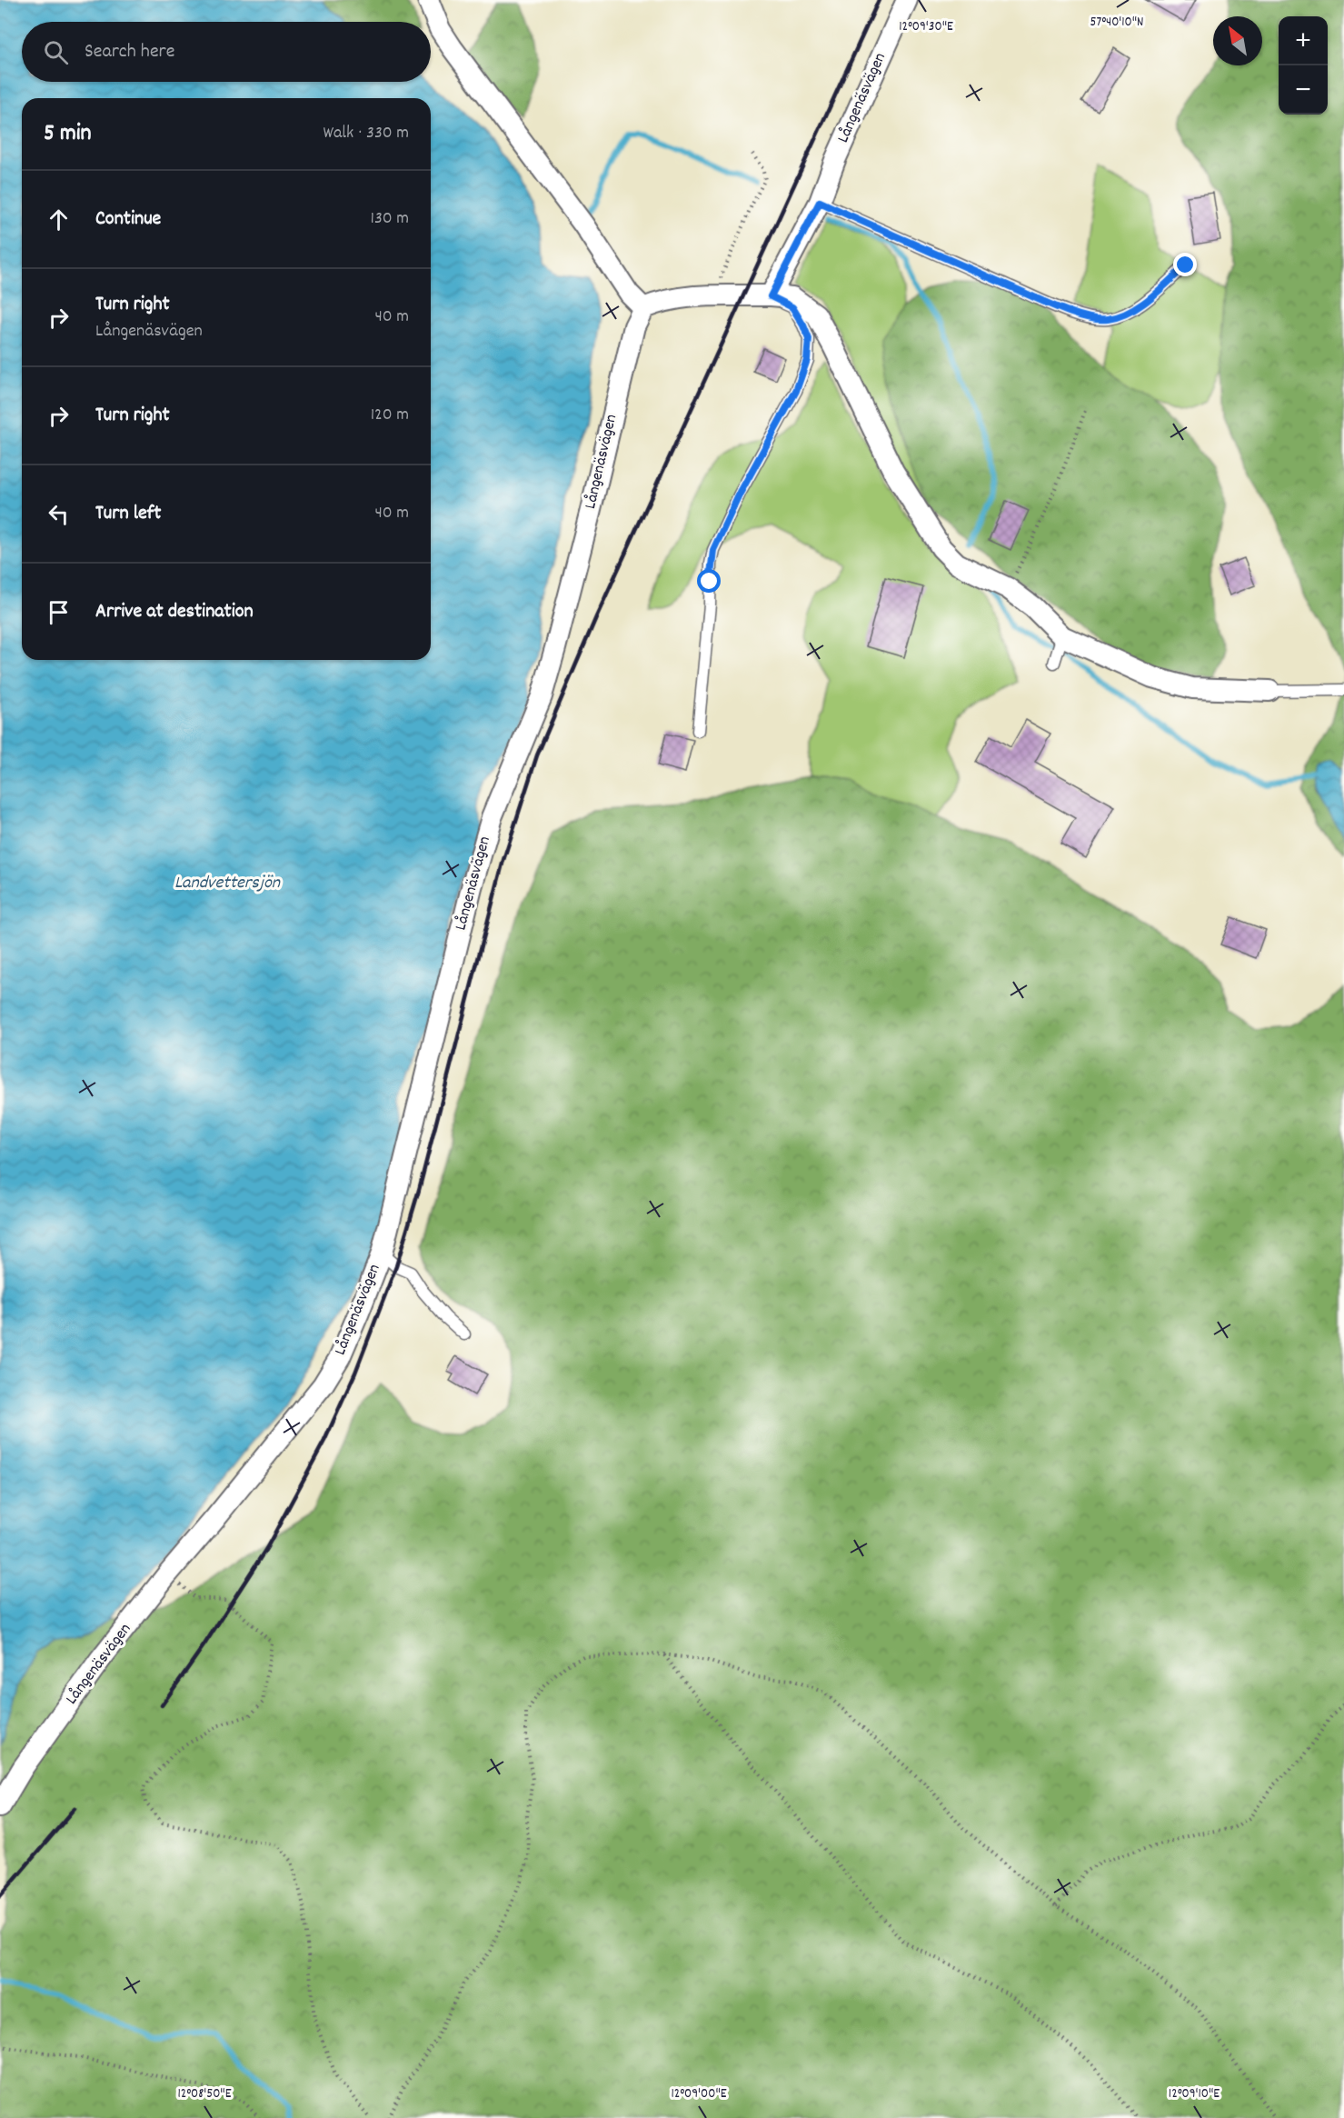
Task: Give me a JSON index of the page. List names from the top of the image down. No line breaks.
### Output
{"streets":{"street":["Långenäsvägen"]},"water":["Landvettersjön"],"north":"top left","page":{"map_buttons":["+","−"],"search":"Search here","heading":["5 min","Walk · 330 m"],"list":[["Continue","130 m"],["Turn right","Långenäsvägen","40 m"],["Turn right","120 m"],["Turn left","40 m"],"Arrive at destination"]},"coordinates":["57°40'10\"N","12°09'30\"E","12°08'50\"E","12°09'00\"E","12°09'10\"E"]}
